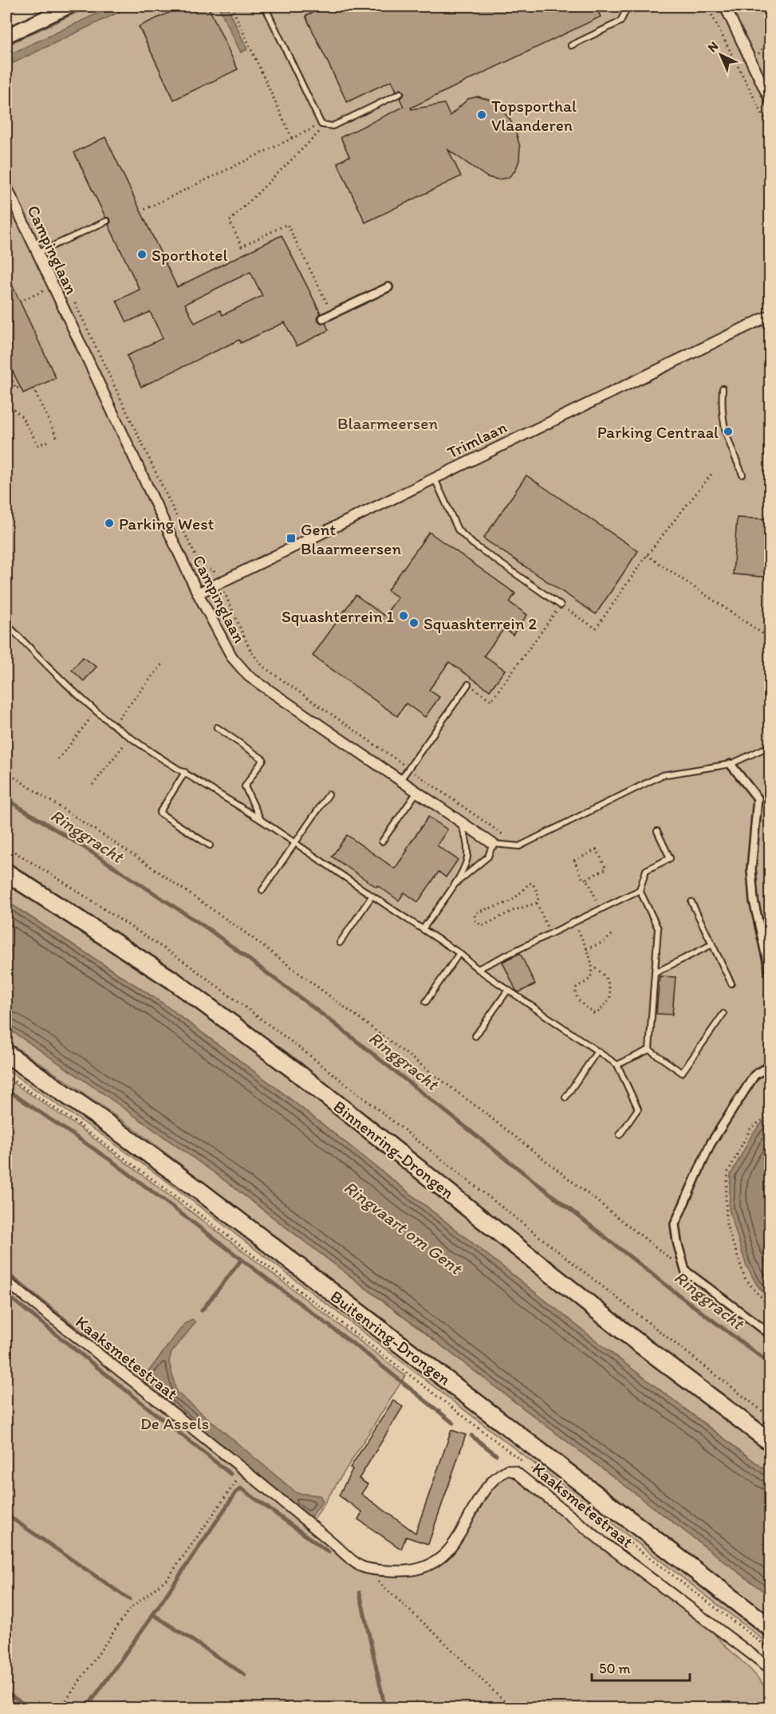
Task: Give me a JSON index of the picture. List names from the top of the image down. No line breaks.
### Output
{"streets":{"highway":["Binnenring-Drongen","Buitenring-Drongen"],"street":["Campinglaan","Trimlaan","Kaaksmetestraat"]},"crossings":[["Campinglaan","Trimlaan"]],"water":["Ringgracht","Ringvaart om Gent"],"parks":["Blaarmeersen","De Assels"],"places":{"other":["Topsporthal Vlaanderen","Sporthotel","Parking Centraal","Parking West","Squashterrein 1","Squashterrein 2"],"transit":["Gent Blaarmeersen"]},"scale_bar":"50 m","north":"top left"}
